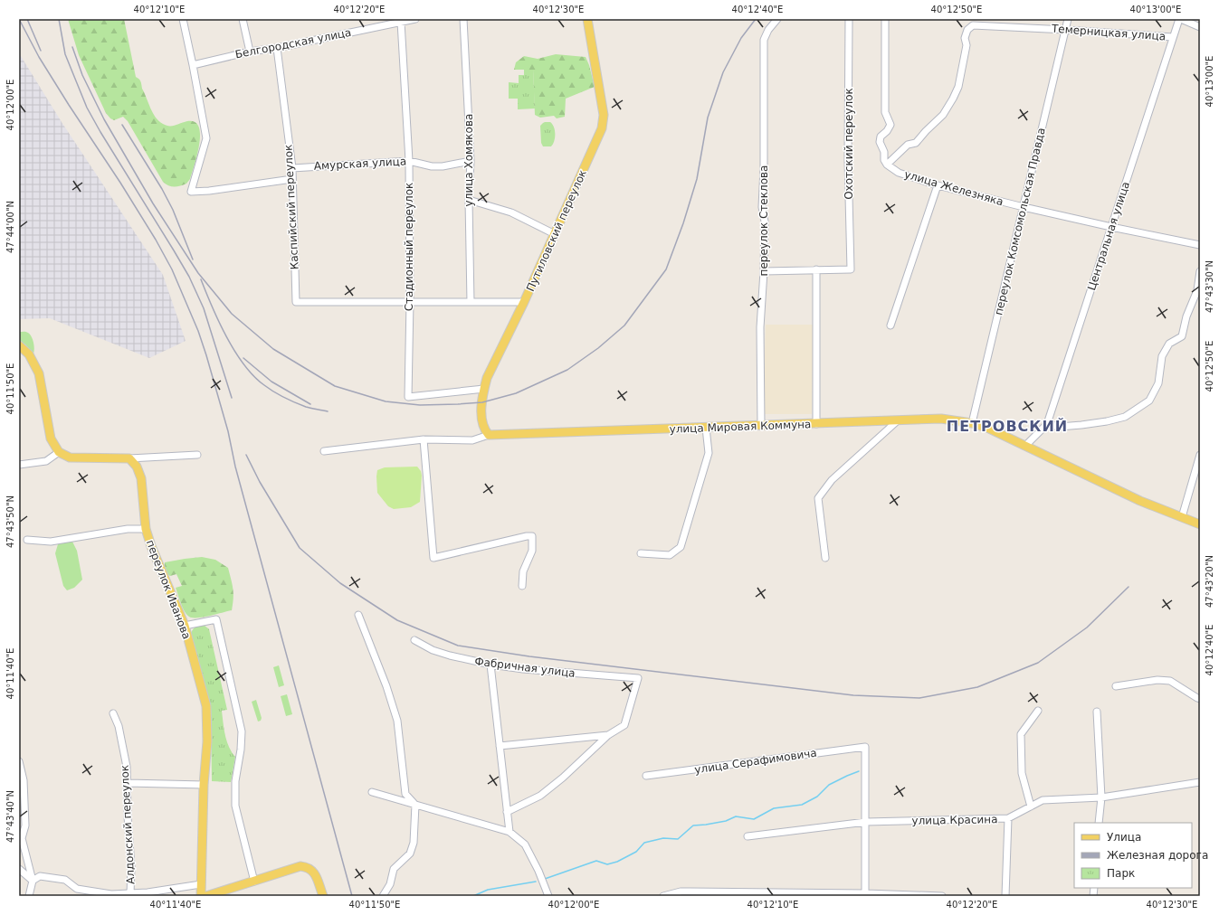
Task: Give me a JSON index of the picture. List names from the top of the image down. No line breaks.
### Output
{"streets":{"main road":["Путиловский переулок","улица Мировая Коммуна","переулок Иванова"],"street":["Темерницкая улица","Белгородская улица","Охотский переулок","улица Хомякова","Амурская улица","улица Железняка","Каспийский переулок","переулок Стеклова","переулок Комсомольская Правда","Центральная улица","Стадионный переулок","Фабричная улица","улица Серафимовича","улица Красина","Алдонский переулок"]},"crossings":[["Темерницкая улица","улица Железняка"],["Темерницкая улица","переулок Комсомольская Правда"],["Темерницкая улица","Центральная улица"],["Белгородская улица","Каспийский переулок"],["Белгородская улица","Стадионный переулок"],["улица Хомякова","Амурская улица"],["Амурская улица","Каспийский переулок"],["Амурская улица","Стадионный переулок"],["улица Железняка","переулок Комсомольская Правда"],["улица Железняка","Центральная улица"],["Каспийский переулок","Стадионный переулок"],["переулок Стеклова","улица Мировая Коммуна"],["переулок Комсомольская Правда","улица Мировая Коммуна"],["Путиловский переулок","Стадионный переулок"],["Путиловский переулок","улица Мировая Коммуна"],["Центральная улица","улица Мировая Коммуна"],["улица Серафимовича","улица Красина"]],"districts":["ПЕТРОВСКИЙ"],"legend":["Улица","Железная дорога","Парк"],"coordinates":["40°12'10\"E","40°12'20\"E","40°12'30\"E","40°12'40\"E","40°12'50\"E","40°13'00\"E","40°12'00\"E","47°44'00\"N","47°43'30\"N","40°11'50\"E","47°43'50\"N","47°43'20\"N","40°11'40\"E","47°43'40\"N"]}
